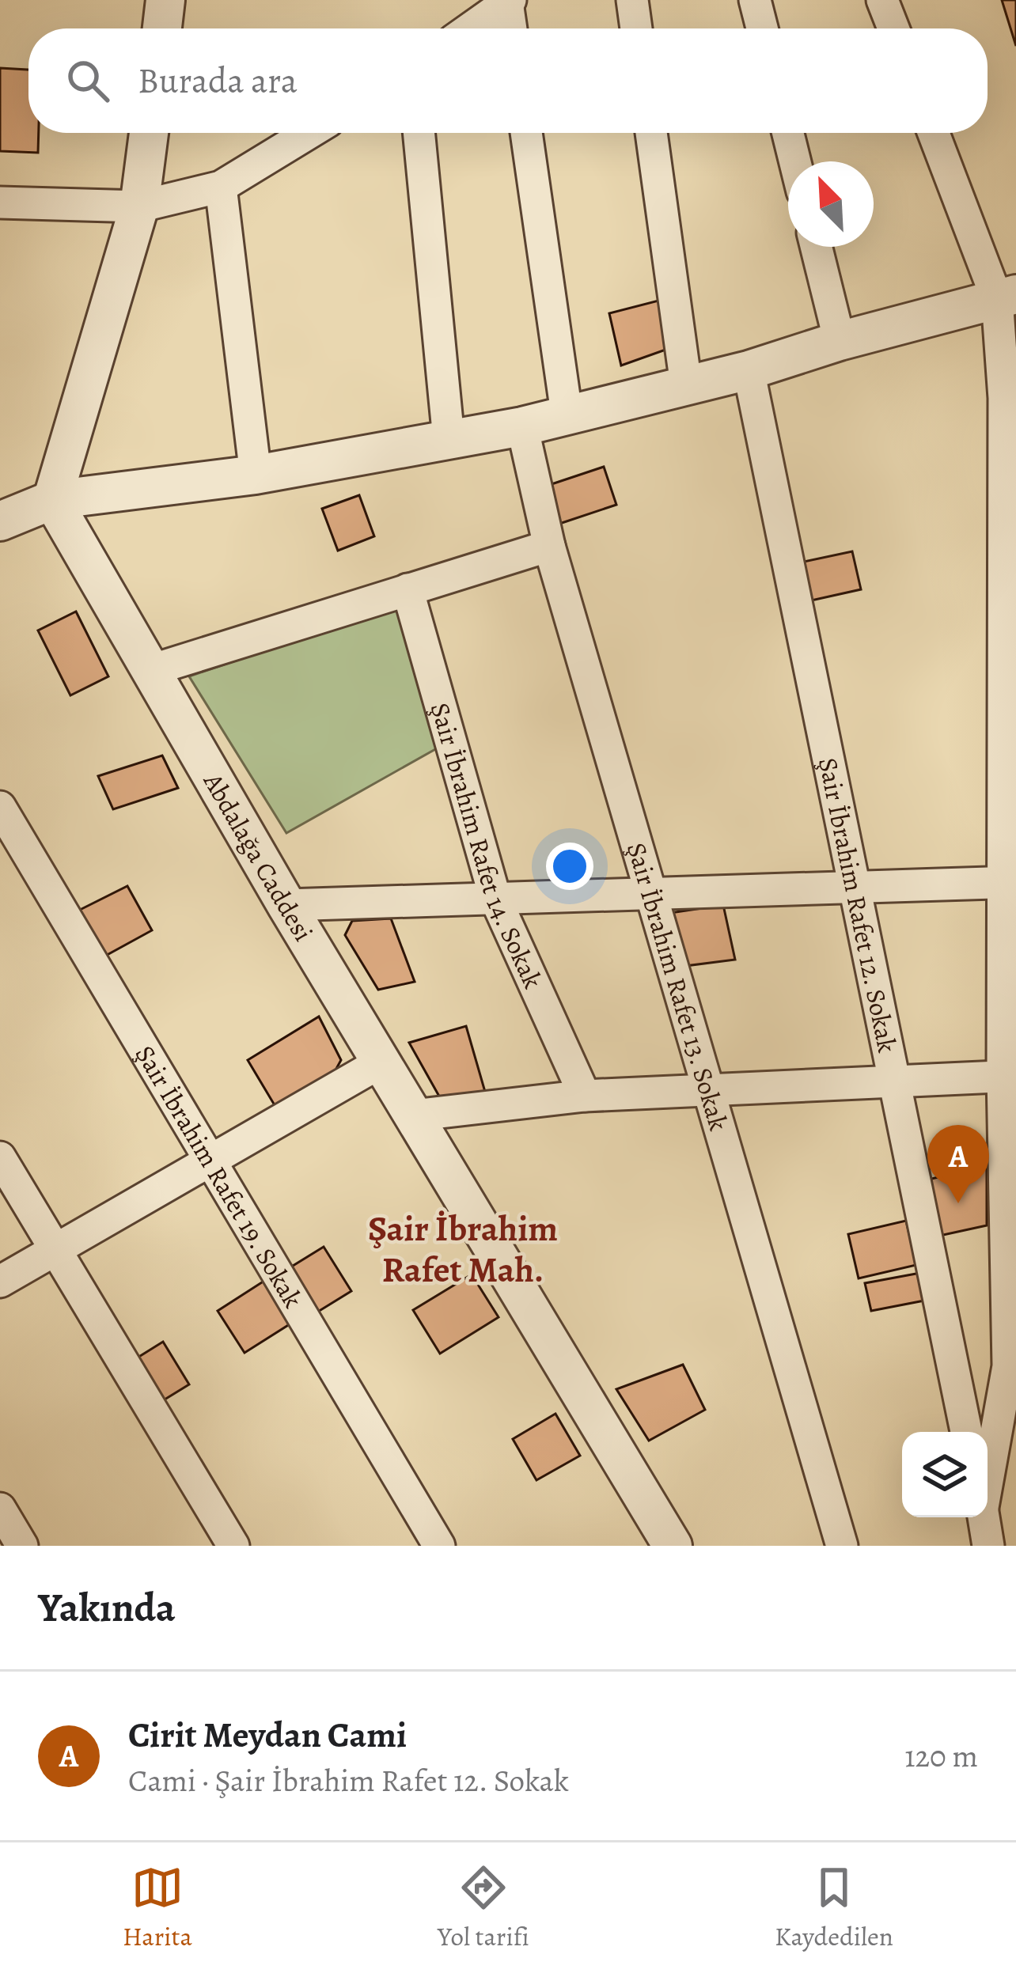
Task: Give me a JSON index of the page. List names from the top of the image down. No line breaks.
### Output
{"streets":{"street":["Şair İbrahim Rafet 14. Sokak","Abdalağa Caddesi","Şair İbrahim Rafet 12. Sokak","Şair İbrahim Rafet 13. Sokak","Şair İbrahim Rafet 19. Sokak"]},"districts":["Şair İbrahim Rafet Mah."],"north":"top left","page":{"search":"Burada ara","pins":"A","heading":"Yakında","list":[{"mark":"A","name":"Cirit Meydan Cami","note":"Cami · Şair İbrahim Rafet 12. Sokak","value":"120 m"}],"nav":["Harita","Yol tarifi","Kaydedilen"]}}
